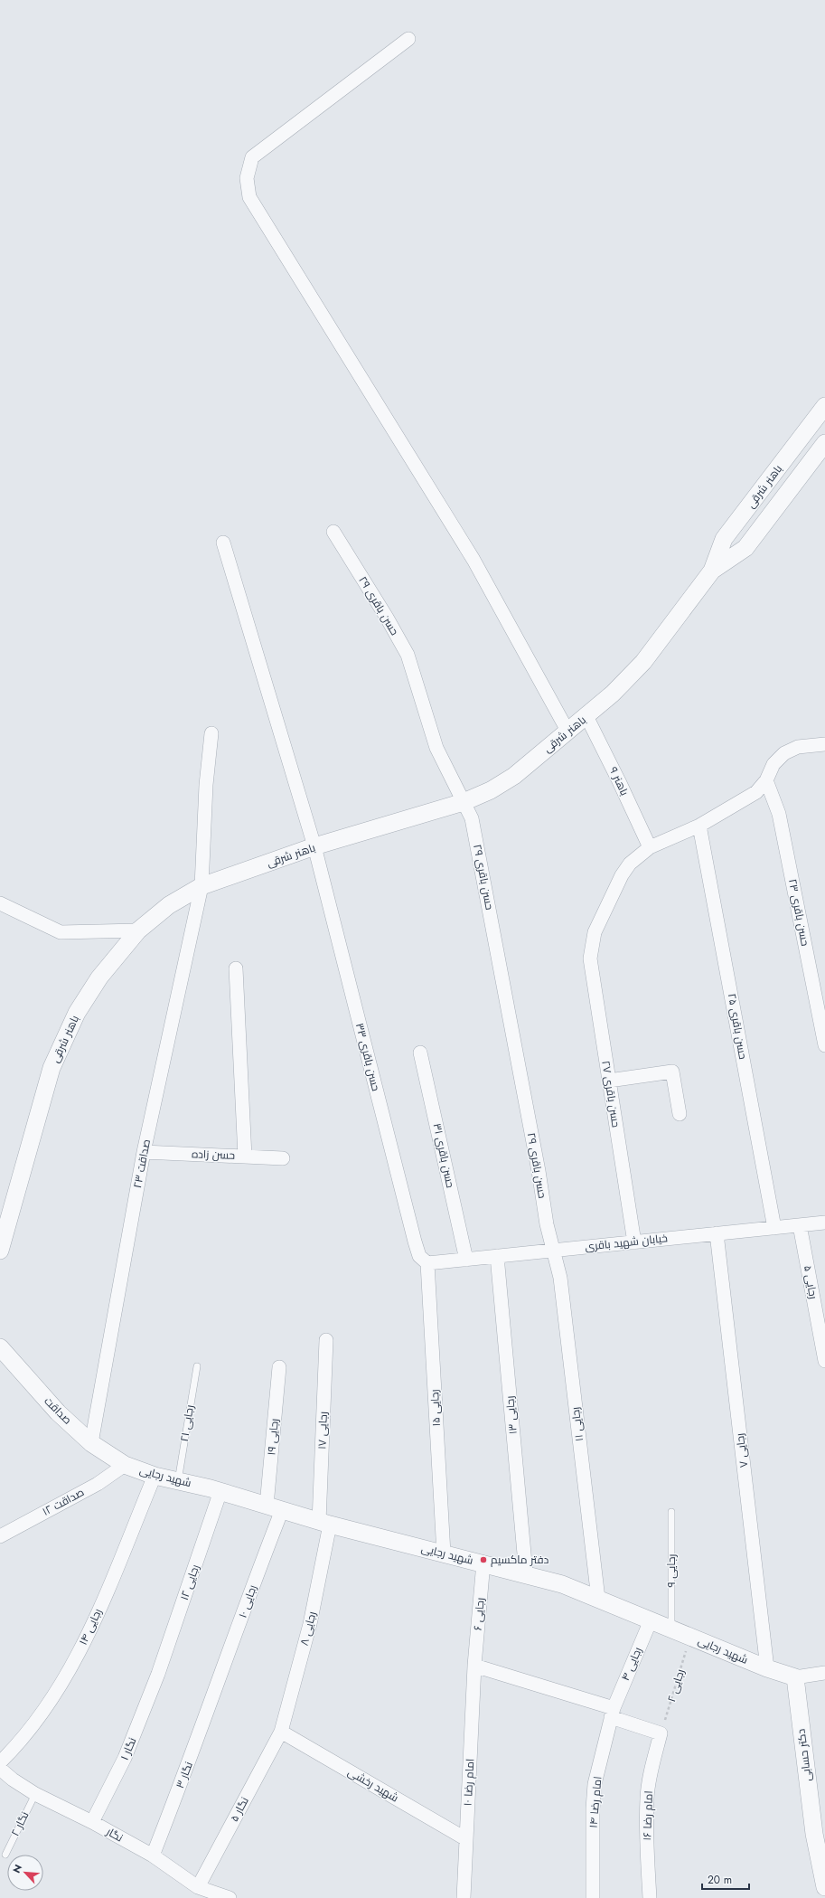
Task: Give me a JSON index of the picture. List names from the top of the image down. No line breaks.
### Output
{"streets":{"street":["باهنر شرقی","حسن باقری ۲۹","باهنر ۹","حسن باقری ۲۳","حسن باقری ۲۵","حسن باقری ۳۳","حسن باقری ۲۷","حسن زاده","حسن باقری ۳۱","صداقت ۲۳","خیابان شهید باقری","رجایی ۵","رجایی ۱۵","صداقت","رجایی ۱۳","رجایی ۱۱","رجایی ۱۷","رجایی ۱۹","رجایی ۷","شهید رجایی","صداقت ۱۲","رجایی ۱۲","رجایی ۱۰","رجایی ۶","رجایی ۱۴","رجایی ۸","رجایی ۴","نگار ۱","دکتر حسابی","نگار ۳","امام رضا ۱۰","شهید رخشی","امام رضا ۱۴","نگار ۵","امام رضا ۱۶","نگار"],"lane":["رجایی ۲۱","رجایی ۹","نگار ۲"],"path":["رجایی ۲"]},"crossings":[["باهنر شرقی","حسن باقری ۲۹"],["باهنر شرقی","باهنر ۹"],["باهنر شرقی","حسن باقری ۳۳"],["باهنر شرقی","صداقت ۲۳"],["حسن باقری ۲۹","خیابان شهید باقری"],["حسن باقری ۲۹","رجایی ۱۱"],["باهنر ۹","حسن باقری ۲۷"],["حسن باقری ۲۳","حسن باقری ۲۷"],["حسن باقری ۲۵","حسن باقری ۲۷"],["حسن باقری ۲۵","خیابان شهید باقری"],["حسن باقری ۳۳","خیابان شهید باقری"],["حسن باقری ۳۳","رجایی ۱۵"],["حسن باقری ۲۷","خیابان شهید باقری"],["حسن زاده","صداقت ۲۳"],["حسن باقری ۳۱","خیابان شهید باقری"],["صداقت ۲۳","صداقت"],["خیابان شهید باقری","رجایی ۵"],["خیابان شهید باقری","رجایی ۱۵"],["خیابان شهید باقری","رجایی ۱۳"],["خیابان شهید باقری","رجایی ۱۱"],["خیابان شهید باقری","رجایی ۷"],["رجایی ۱۵","شهید رجایی"],["صداقت","شهید رجایی"],["صداقت","صداقت ۱۲"],["رجایی ۱۳","شهید رجایی"],["رجایی ۲۱","شهید رجایی"],["رجایی ۱۱","شهید رجایی"],["رجایی ۱۷","شهید رجایی"],["رجایی ۱۷","رجایی ۸"],["رجایی ۱۹","شهید رجایی"],["رجایی ۱۹","رجایی ۱۰"],["رجایی ۷","شهید رجایی"],["شهید رجایی","صداقت ۱۲"],["شهید رجایی","رجایی ۹"],["شهید رجایی","رجایی ۱۲"],["شهید رجایی","رجایی ۱۰"],["شهید رجایی","رجایی ۶"],["شهید رجایی","رجایی ۱۴"],["شهید رجایی","رجایی ۸"],["شهید رجایی","رجایی ۴"],["شهید رجایی","رجایی ۲"],["شهید رجایی","دکتر حسابی"],["رجایی ۱۲","نگار ۱"],["رجایی ۱۰","نگار ۳"],["رجایی ۶","امام رضا ۱۰"],["رجایی ۸","شهید رخشی"],["رجایی ۸","نگار ۵"],["رجایی ۴","امام رضا ۱۴"],["رجایی ۲","امام رضا ۱۶"],["نگار ۱","نگار"],["نگار ۳","نگار"],["امام رضا ۱۰","شهید رخشی"],["شهید رخشی","نگار ۵"],["نگار ۵","نگار"],["نگار ۲","نگار"]],"places":["دفتر ماکسیم"],"scale_bar":"20 m","north":"top left"}
